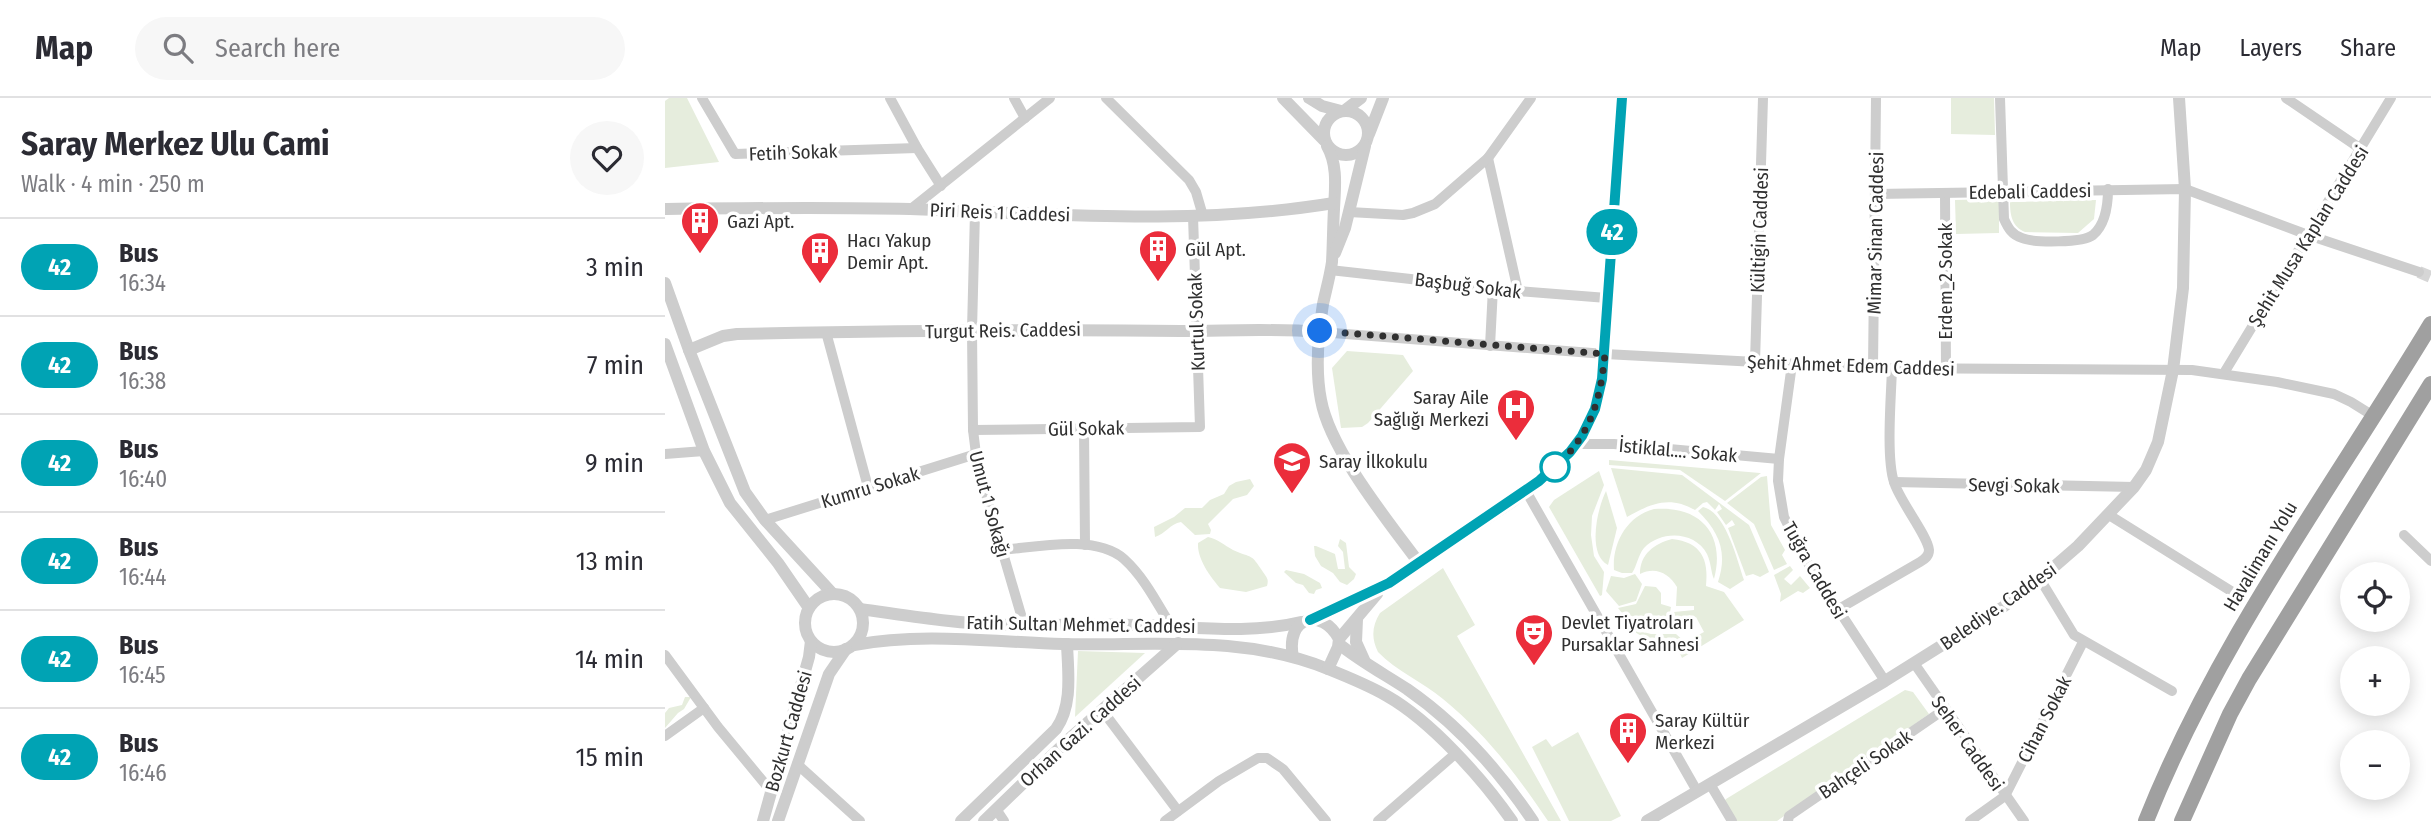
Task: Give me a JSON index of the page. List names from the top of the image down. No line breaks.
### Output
{"streets":{"highway":["Havalimanı Yolu"],"street":["Fetih Sokak","Edebali Caddesi","Piri Reis 1 Caddesi","Kültigin Caddesi","Mimar Sinan Caddesi","Şehit Musa Kaplan Caddesi","Erdem_2 Sokak","Başbuğ Sokak","Kurtul Sokak","Turgut Reis. Caddesi","Şehit Ahmet Edem Caddesi","Gül Sokak","İstiklal.... Sokak","Sevgi Sokak","Kumru Sokak","Umut 1 Sokağı","Tuğra Caddesi","Belediye. Caddesi","Fatih Sultan Mehmet. Caddesi","Cihan Sokak","Bozkurt Caddesi","Orhan Gazi. Caddesi","Seher Caddesi","Bahçeli Sokak"]},"crossings":[["Edebali Caddesi","Mimar Sinan Caddesi"],["Edebali Caddesi","Erdem_2 Sokak"],["Edebali Caddesi","Belediye. Caddesi"],["Piri Reis 1 Caddesi","Kurtul Sokak"],["Piri Reis 1 Caddesi","Umut 1 Sokağı"],["Kültigin Caddesi","Şehit Ahmet Edem Caddesi"],["Mimar Sinan Caddesi","Şehit Ahmet Edem Caddesi"],["Şehit Musa Kaplan Caddesi","Şehit Ahmet Edem Caddesi"],["Erdem_2 Sokak","Şehit Ahmet Edem Caddesi"],["Kurtul Sokak","Turgut Reis. Caddesi"],["Kurtul Sokak","Gül Sokak"],["Turgut Reis. Caddesi","Şehit Ahmet Edem Caddesi"],["Turgut Reis. Caddesi","Umut 1 Sokağı"],["Turgut Reis. Caddesi","Fatih Sultan Mehmet. Caddesi"],["Şehit Ahmet Edem Caddesi","Havalimanı Yolu"],["Şehit Ahmet Edem Caddesi","Tuğra Caddesi"],["Şehit Ahmet Edem Caddesi","Belediye. Caddesi"],["Gül Sokak","Umut 1 Sokağı"],["İstiklal.... Sokak","Tuğra Caddesi"],["Sevgi Sokak","Belediye. Caddesi"],["Kumru Sokak","Umut 1 Sokağı"],["Kumru Sokak","Fatih Sultan Mehmet. Caddesi"],["Umut 1 Sokağı","Fatih Sultan Mehmet. Caddesi"],["Tuğra Caddesi","Belediye. Caddesi"],["Belediye. Caddesi","Seher Caddesi"],["Fatih Sultan Mehmet. Caddesi","Bozkurt Caddesi"],["Fatih Sultan Mehmet. Caddesi","Orhan Gazi. Caddesi"],["Cihan Sokak","Seher Caddesi"],["Seher Caddesi","Bahçeli Sokak"]],"places":{"building":["Gazi Apt.","Gül Apt.","Hacı Yakup Demir Apt.","Saray Kültür Merkezi"],"hospital":["Saray Aile Sağlığı Merkezi"],"school or university":["Saray İlkokulu"],"theatre":["Devlet Tiyatroları Pursaklar Sahnesi"]},"lines":["bus line 42"],"page":{"header":"Map","search":"Search here","nav":["Map","Layers","Share"],"heading":["Saray Merkez Ulu Cami","Walk · 4 min · 250 m"],"on_map":"42","list":[{"mark":"42","name":"Bus","note":"16:34","value":"3 min"},{"mark":"42","name":"Bus","note":"16:38","value":"7 min"},{"mark":"42","name":"Bus","note":"16:40","value":"9 min"},{"mark":"42","name":"Bus","note":"16:44","value":"13 min"},{"mark":"42","name":"Bus","note":"16:45","value":"14 min"},{"mark":"42","name":"Bus","note":"16:46","value":"15 min"}],"map_buttons":["+","−"]}}
